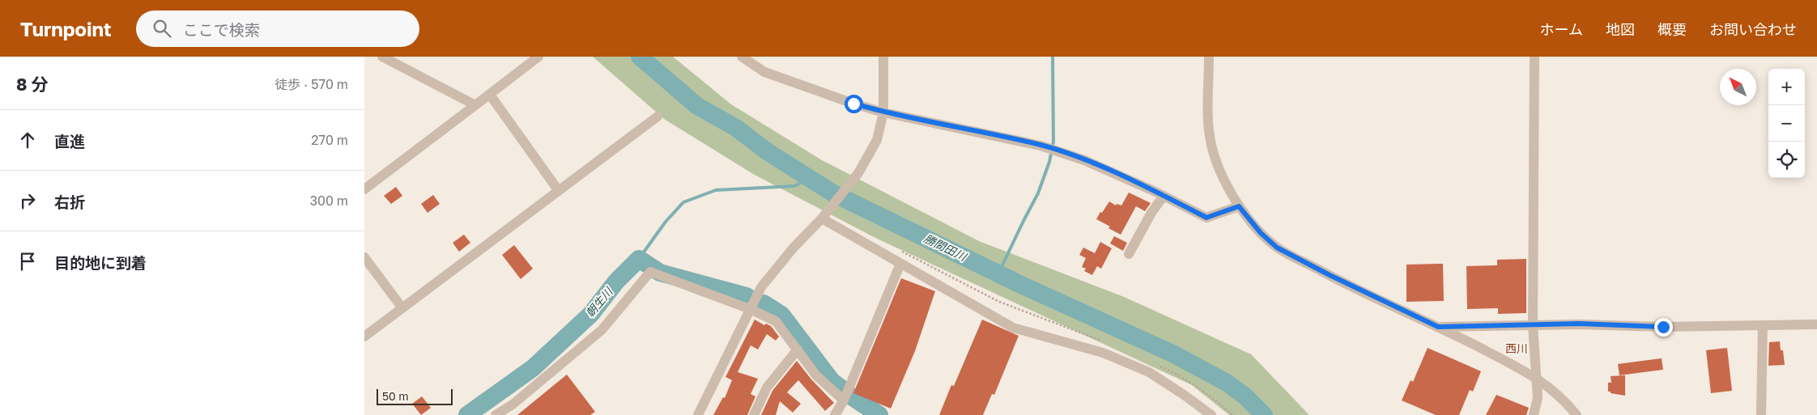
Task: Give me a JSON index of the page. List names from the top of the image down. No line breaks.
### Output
{"districts":["西川"],"water":["勝間田川","朝生川"],"scale_bar":"50 m","north":"top left","page":{"header":"Turnpoint","search":"ここで検索","nav":["ホーム","地図","概要","お問い合わせ"],"heading":["8 分","徒歩 · 570 m"],"map_buttons":["+","−"],"list":[["直進","270 m"],["右折","300 m"],"目的地に到着"],"scale":"50 m"}}
